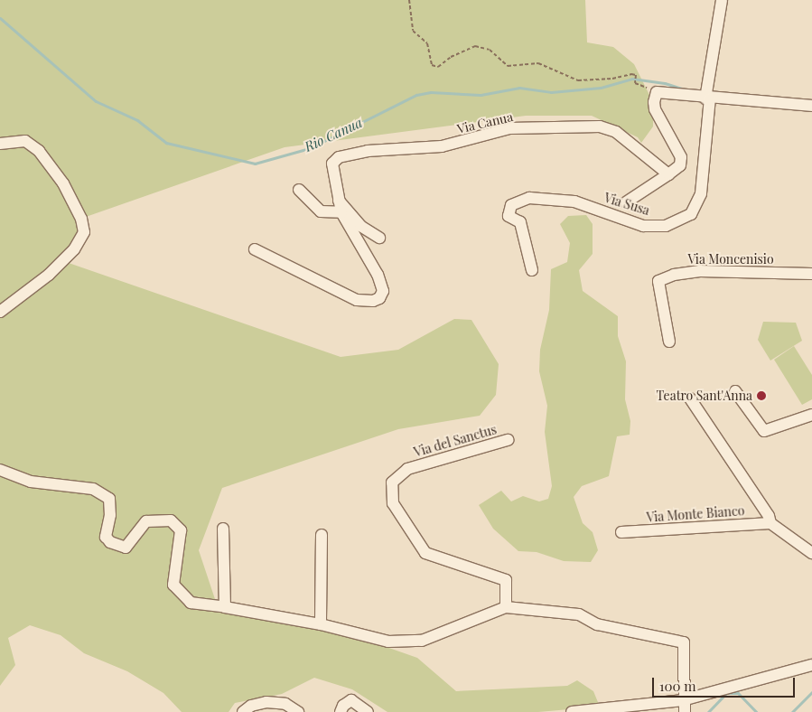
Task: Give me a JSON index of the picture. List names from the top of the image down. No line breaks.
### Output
{"streets":{"street":["Via Canua","Via Susa","Via Moncenisio","Via del Sanctus","Via Monte Bianco"]},"water":["Rio Canua"],"places":["Teatro Sant'Anna"],"scale_bar":"100 m"}
